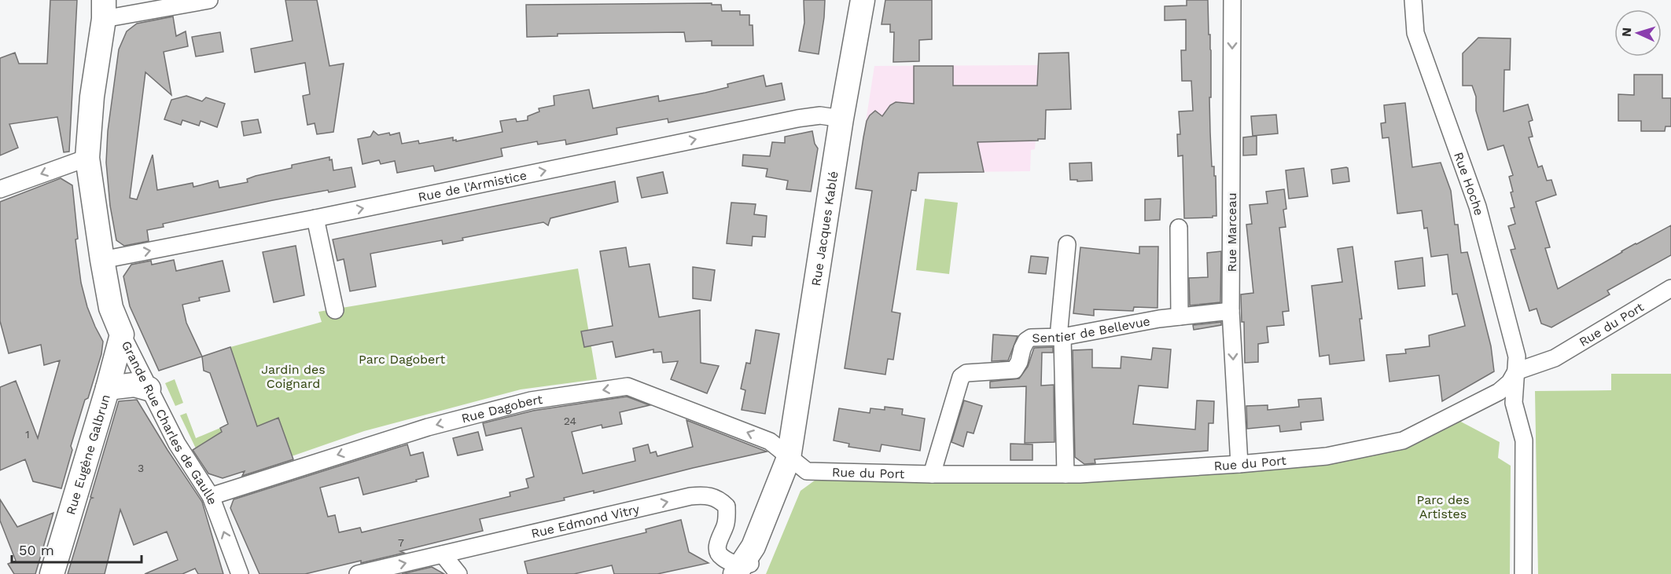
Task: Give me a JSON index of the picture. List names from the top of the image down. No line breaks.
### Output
{"streets":{"street":["Rue Hoche","Rue de l'Armistice","Rue Jacques Kablé","Rue Marceau","Rue du Port","Sentier de Bellevue","Rue Dagobert","Grande Rue Charles de Gaulle","Rue Eugène Galbrun","Rue Edmond Vitry"]},"crossings":[["Rue Hoche","Rue du Port"],["Rue de l'Armistice","Rue Jacques Kablé"],["Rue de l'Armistice","Grande Rue Charles de Gaulle"],["Rue Jacques Kablé","Rue du Port"],["Rue Jacques Kablé","Rue Dagobert"],["Rue Jacques Kablé","Rue Edmond Vitry"],["Rue Marceau","Rue du Port"],["Rue Marceau","Sentier de Bellevue"],["Rue du Port","Sentier de Bellevue"],["Rue du Port","Rue Dagobert"],["Rue Dagobert","Grande Rue Charles de Gaulle"],["Grande Rue Charles de Gaulle","Rue Eugène Galbrun"]],"one_way":["Rue de l'Armistice","Rue Marceau","Rue Dagobert","Rue Edmond Vitry"],"parks":["Parc Dagobert","Jardin des Coignard","Parc des Artistes"],"house_numbers":["24","1","3","7"],"scale_bar":"50 m","north":"left"}
